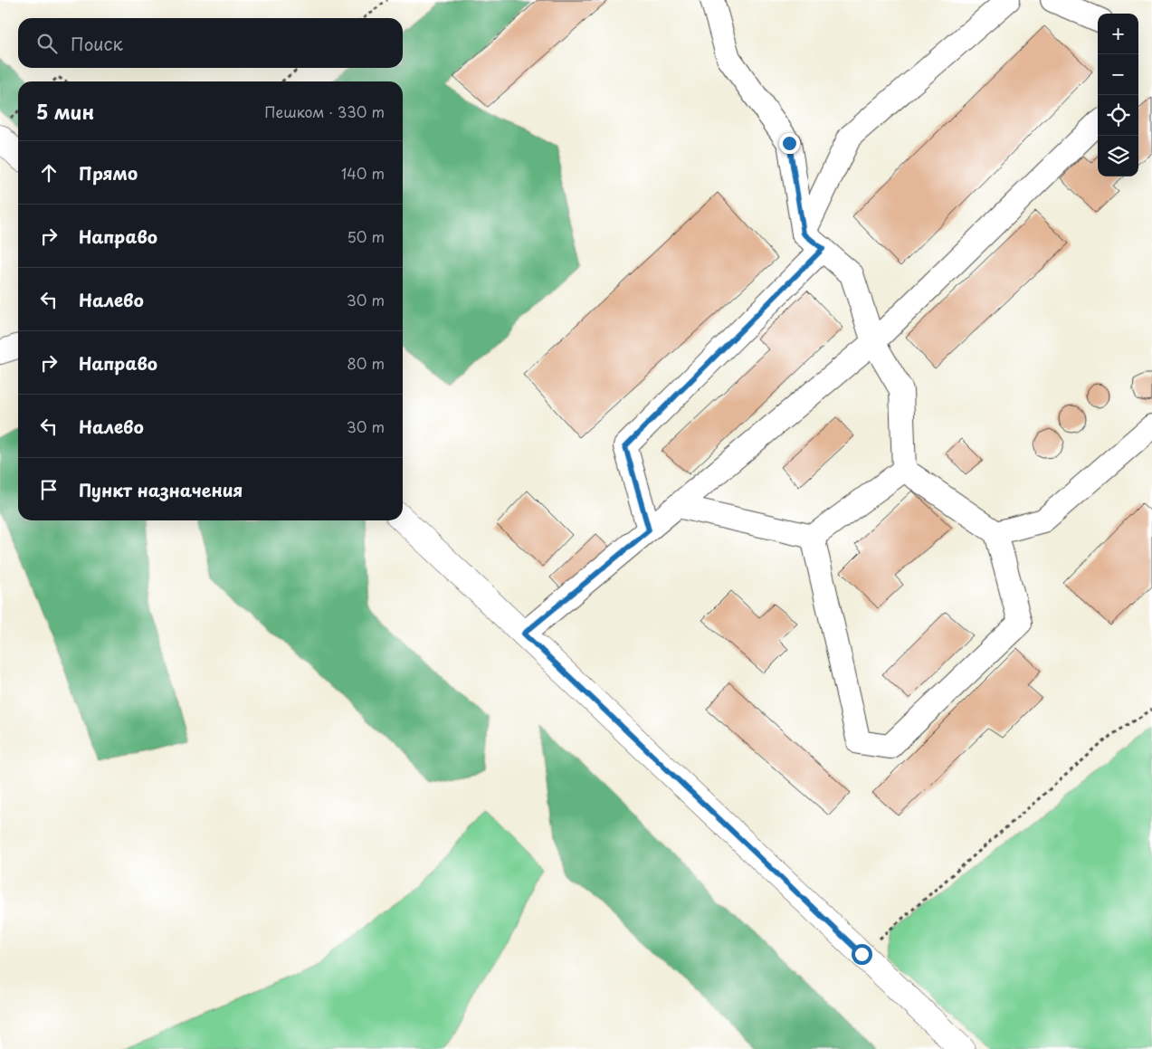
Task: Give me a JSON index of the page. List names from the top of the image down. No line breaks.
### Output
{"page":{"map_buttons":["+","−"],"search":"Поиск","heading":["5 мин","Пешком · 330 m"],"list":[["Прямо","140 m"],["Направо","50 m"],["Налево","30 m"],["Направо","80 m"],["Налево","30 m"],"Пункт назначения"]}}
